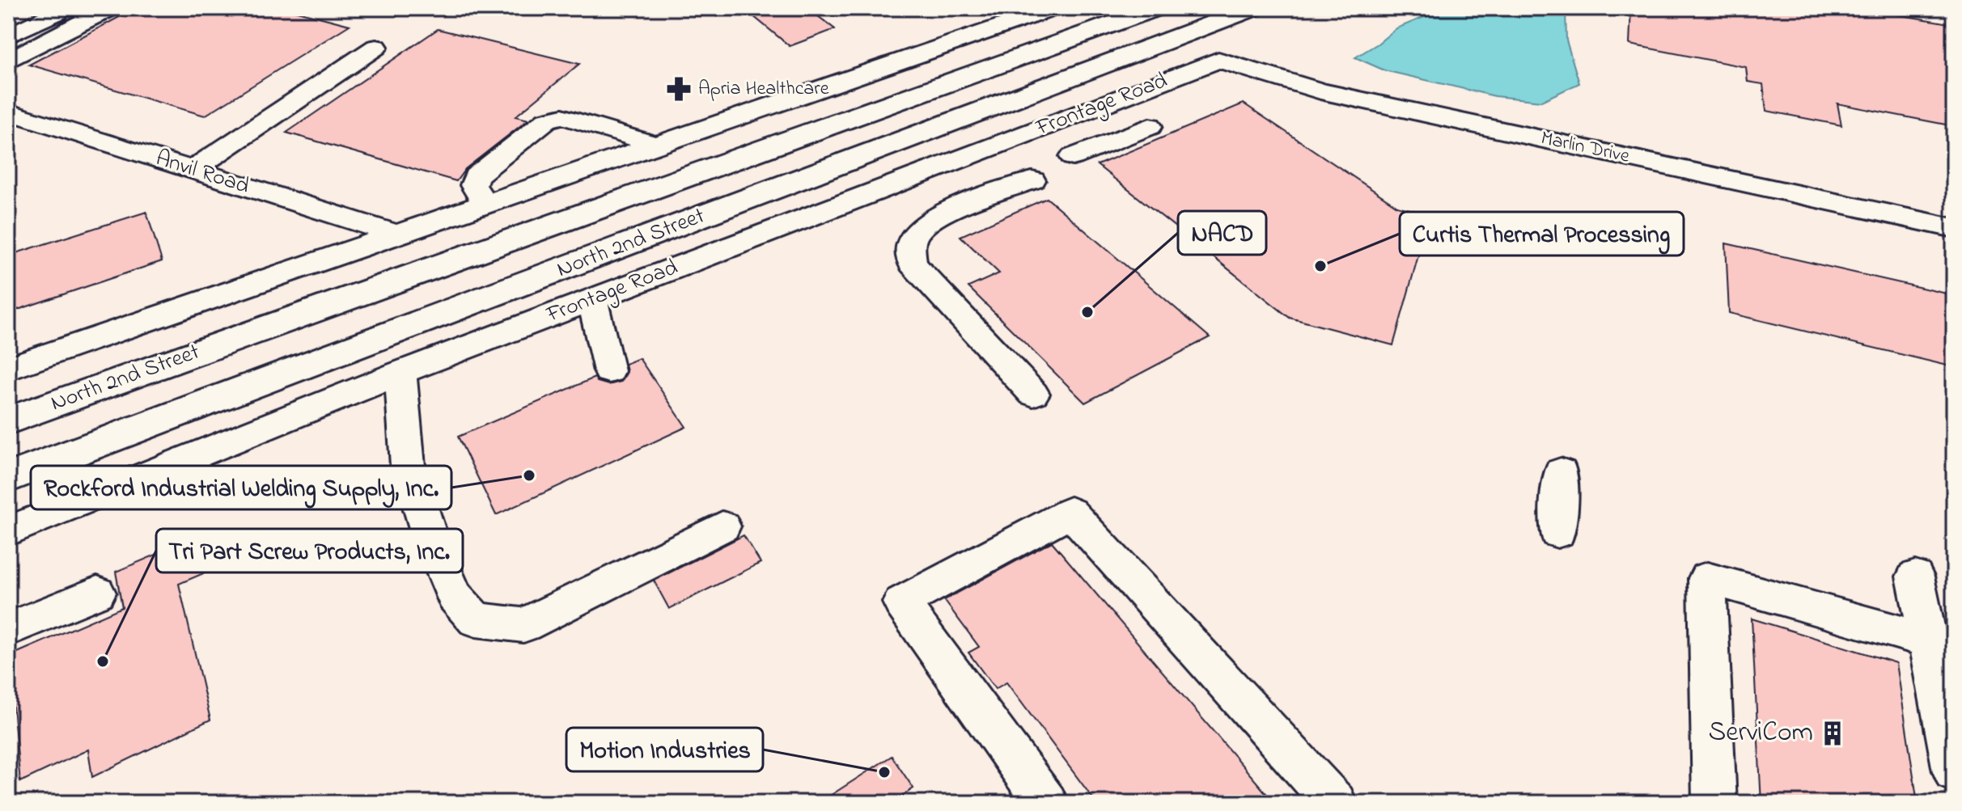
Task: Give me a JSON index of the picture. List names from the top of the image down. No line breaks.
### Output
{"streets":{"main road":["North 2nd Street"],"street":["Frontage Road","Marlin Drive","Anvil Road"]},"crossings":[["Frontage Road","Marlin Drive"]],"places":{"pharmacy":["Apria Healthcare"],"other":["Curtis Thermal Processing","NACD","Rockford Industrial Welding Supply, Inc.","Tri Part Screw Products, Inc.","Motion Industries"],"building":["ServiCom"]}}
